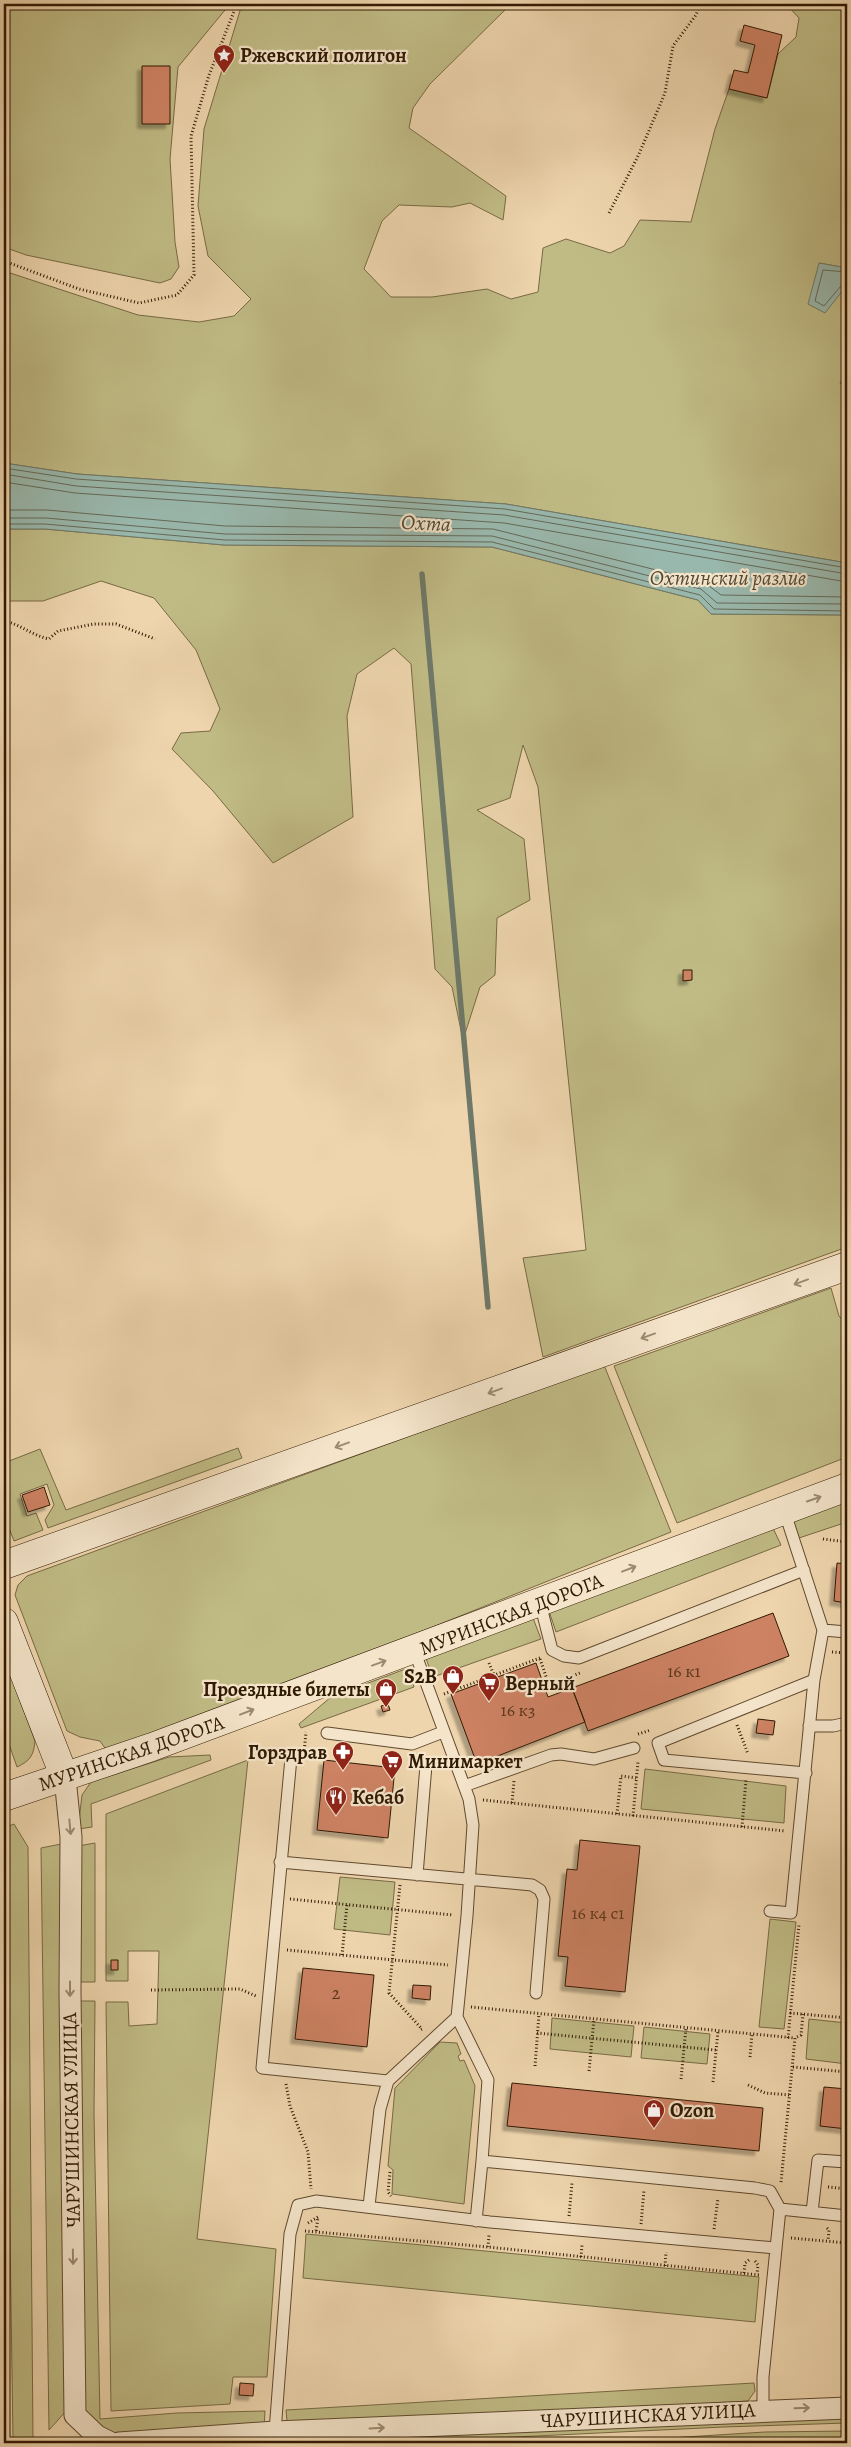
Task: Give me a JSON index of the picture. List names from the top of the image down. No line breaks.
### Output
{"streets":{"street":["МУРИНСКАЯ ДОРОГА","ЧАРУШИНСКАЯ УЛИЦА"]},"crossings":[["МУРИНСКАЯ ДОРОГА","ЧАРУШИНСКАЯ УЛИЦА"]],"water":["Охта","Охтинский разлив"],"places":{"place":["Ржевский полигон"],"shop":["S2B","Проездные билеты","Ozon"],"supermarket":["Верный","Минимаркет"],"pharmacy":["Горздрав"],"restaurant":["Кебаб"]},"house_numbers":["16 к1","16 к3","16 к4 с1","2"]}
